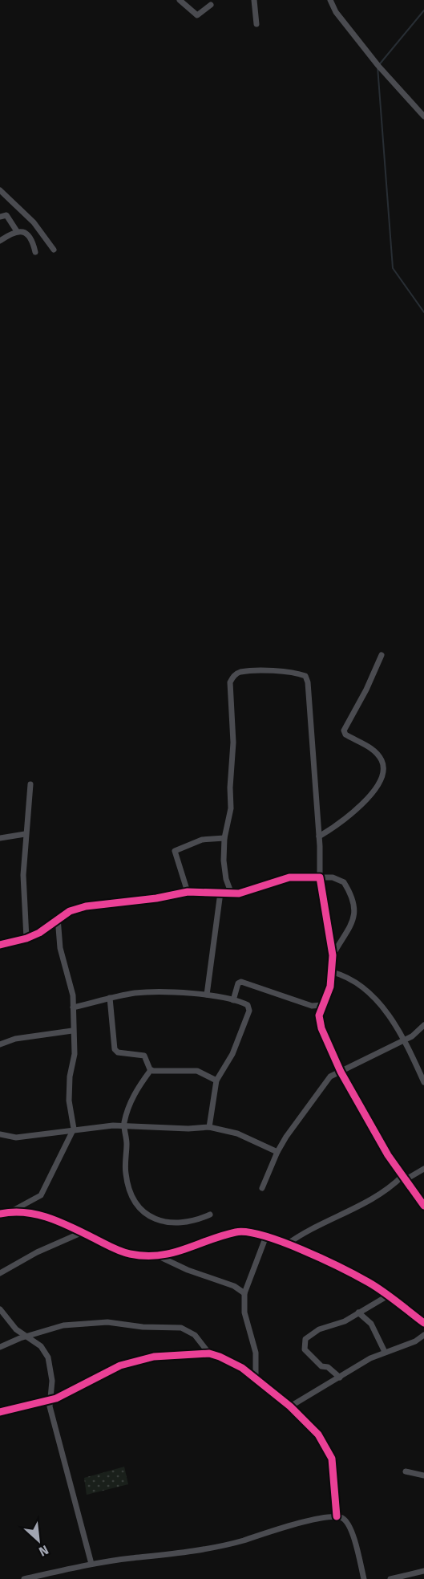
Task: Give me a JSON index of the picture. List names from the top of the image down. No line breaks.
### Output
{"north":"bottom right"}
